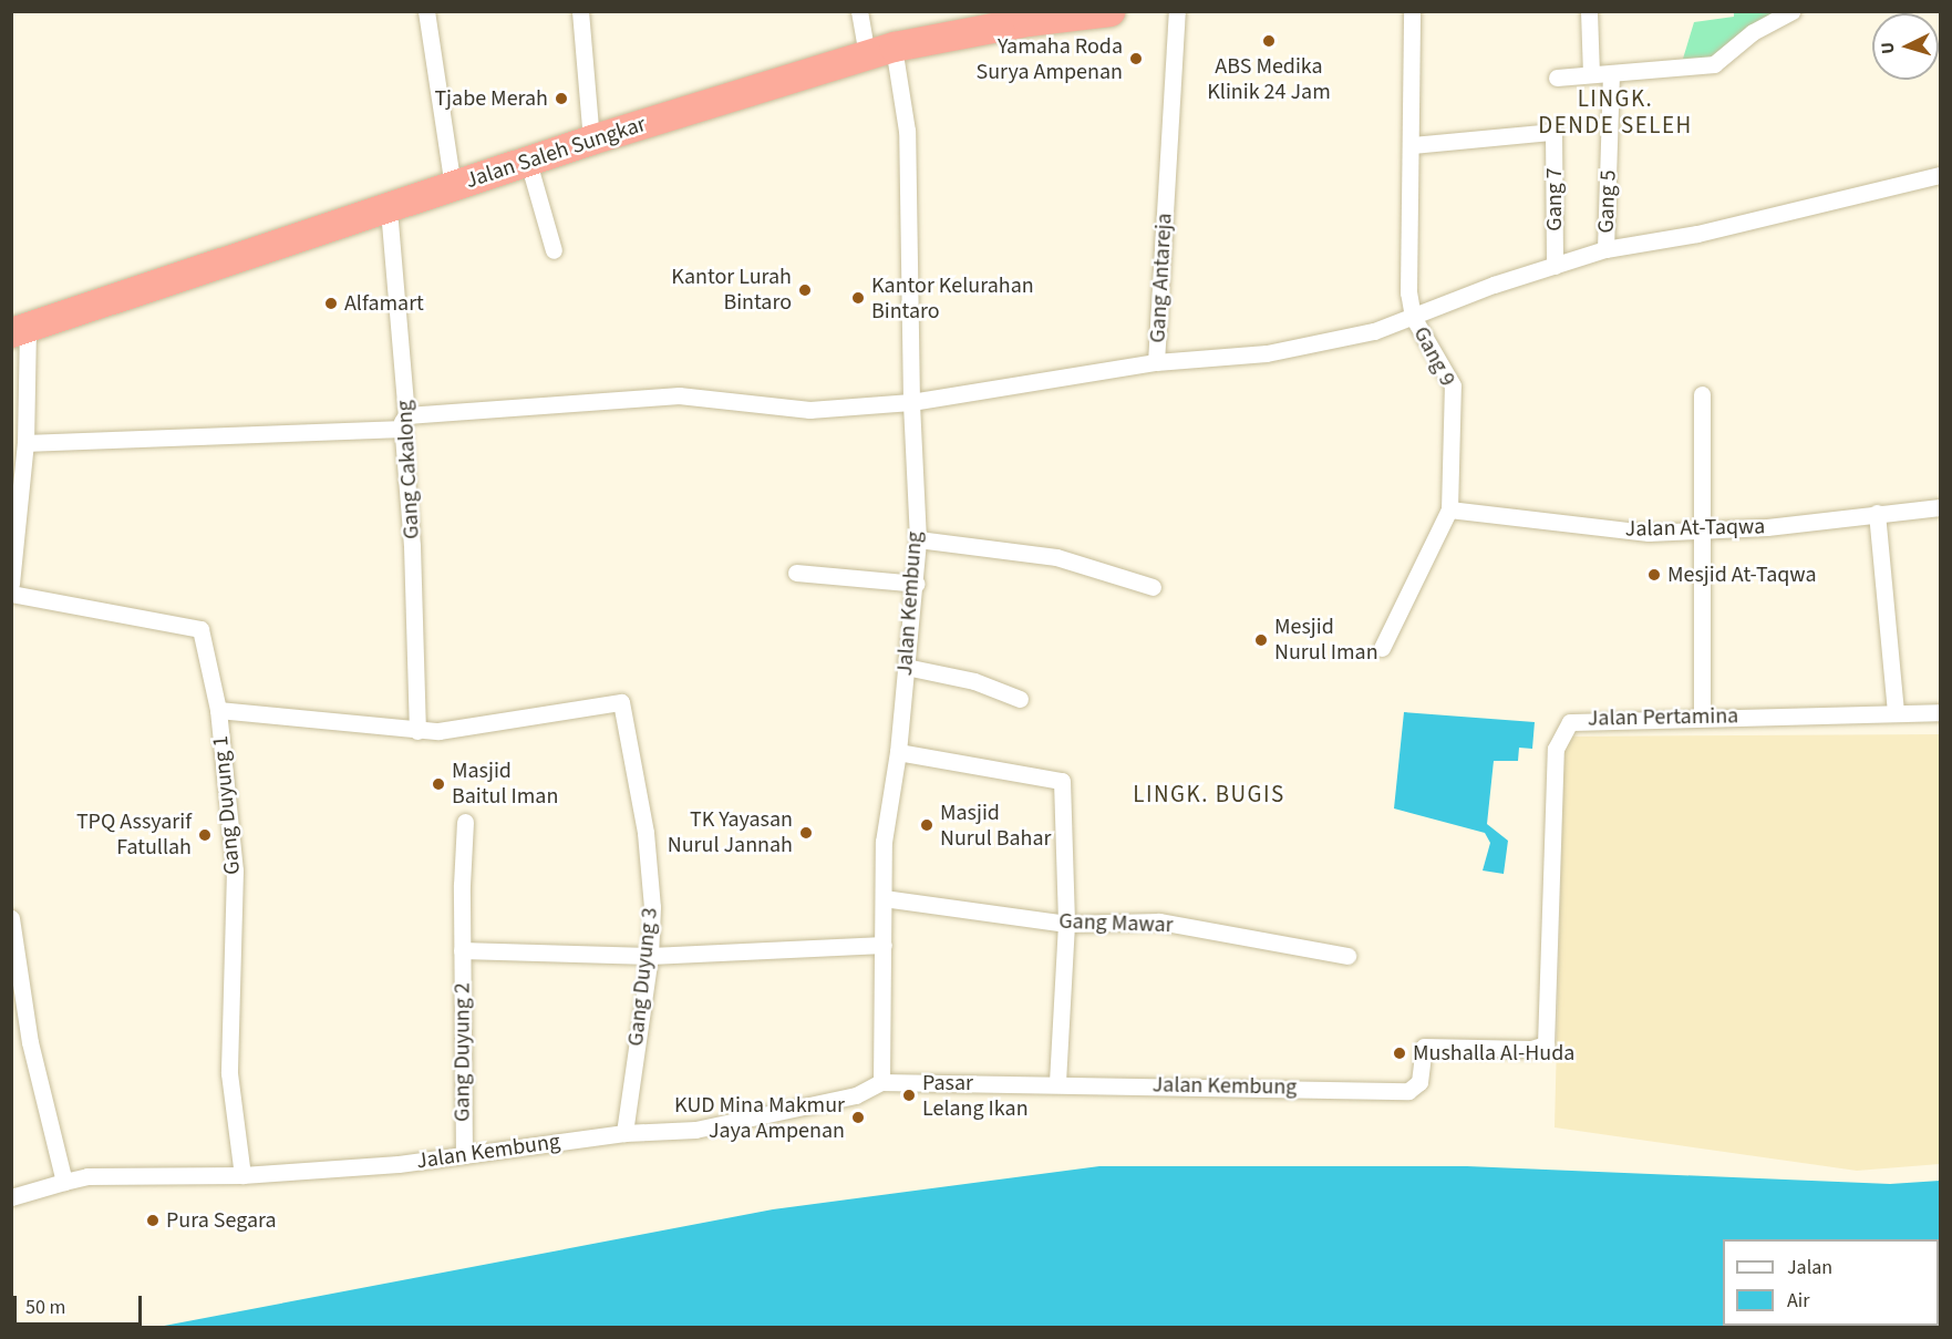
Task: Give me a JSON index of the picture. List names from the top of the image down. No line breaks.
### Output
{"streets":{"highway":["Jalan Saleh Sungkar"],"street":["Gang 7","Gang 5","Gang Antareja","Gang 9","Gang Cakalong","Jalan At-Taqwa","Jalan Kembung","Jalan Pertamina","Gang Duyung 1","Gang Mawar","Gang Duyung 3","Gang Duyung 2"]},"crossings":[["Jalan Saleh Sungkar","Gang Cakalong"],["Jalan Saleh Sungkar","Jalan Kembung"],["Gang 7","Gang Antareja"],["Gang 7","Gang 9"],["Gang 5","Gang Antareja"],["Gang Antareja","Gang 9"],["Gang 9","Jalan At-Taqwa"],["Gang Cakalong","Gang Duyung 3"],["Jalan Kembung","Jalan Pertamina"],["Jalan Kembung","Gang Duyung 1"],["Jalan Kembung","Gang Mawar"],["Jalan Kembung","Gang Duyung 3"],["Jalan Kembung","Gang Duyung 2"]],"districts":["LINGK. DENDE SELEH","LINGK. BUGIS"],"places":["ABS Medika Klinik 24 Jam","Yamaha Roda Surya Ampenan","Tjabe Merah","Kantor Lurah Bintaro","Kantor Kelurahan Bintaro","Alfamart","Mesjid At-Taqwa","Mesjid Nurul Iman","Masjid Baitul Iman","Masjid Nurul Bahar","TK Yayasan Nurul Jannah","TPQ Assyarif Fatullah","Mushalla Al-Huda","Pasar Lelang Ikan","KUD Mina Makmur Jaya Ampenan","Pura Segara"],"legend":["Jalan","Air"],"scale_bar":"50 m","north":"left"}
